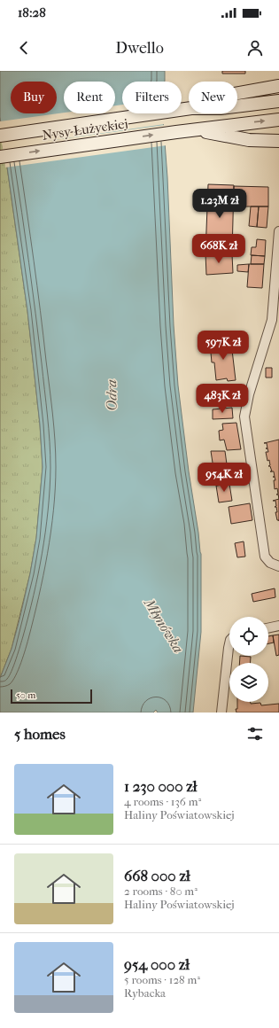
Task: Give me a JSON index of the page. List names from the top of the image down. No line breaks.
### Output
{"streets":{"main road":["Nysy Łużyckiej"]},"water":["Odra","Młynówka"],"scale_bar":"50 m","page":{"status":"18:28","header":"Dwello","chip":["Buy","Rent","Filters","New"],"price":["1.23M zł","668K zł","597K zł","483K zł","954K zł"],"scale":"50 m","heading":"5 homes","list":[{"name":"1 230 000 zł","note":"4 rooms · 136 m² · Haliny Poświatowskiej"},{"name":"668 000 zł","note":"2 rooms · 80 m² · Haliny Poświatowskiej"},{"name":"954 000 zł","note":"5 rooms · 128 m² · Rybacka"}]}}
